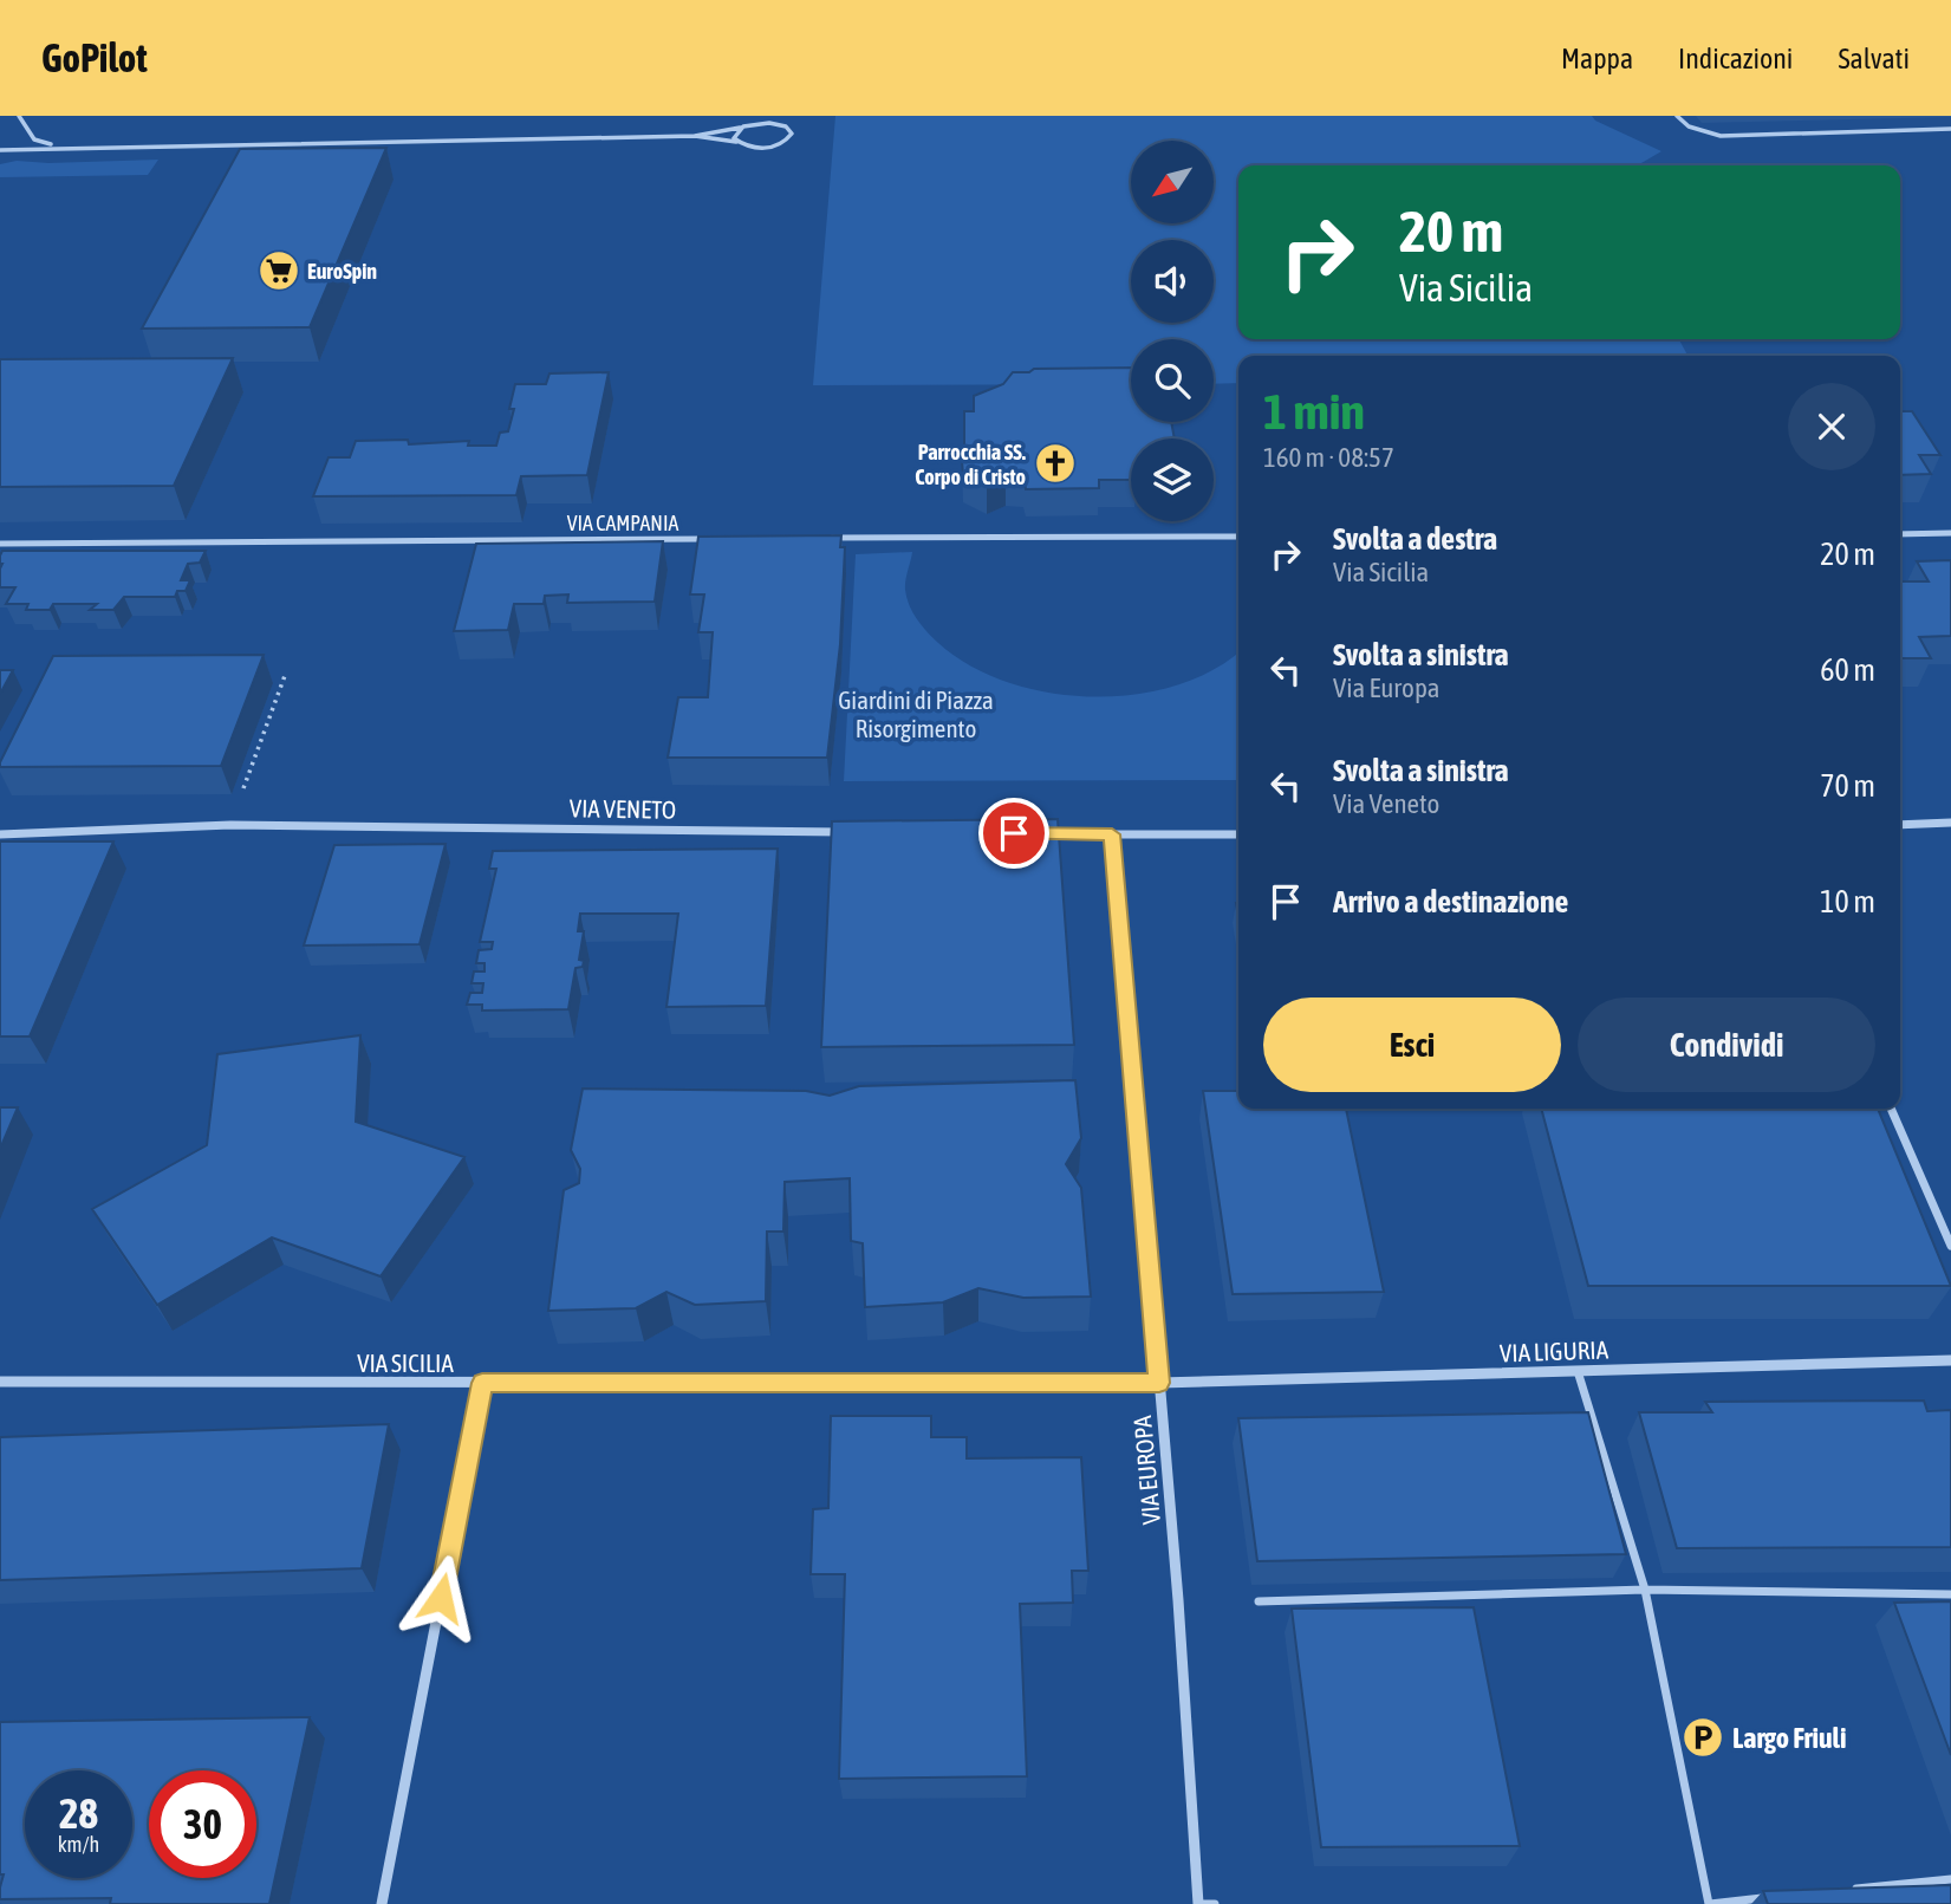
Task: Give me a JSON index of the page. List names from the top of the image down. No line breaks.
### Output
{"streets":{"street":["VIA CAMPANIA","VIA VENETO","VIA LIGURIA","VIA SICILIA","VIA EUROPA"]},"crossings":[["VIA LIGURIA","VIA SICILIA"],["VIA LIGURIA","VIA EUROPA"],["VIA SICILIA","VIA EUROPA"]],"parks":["Giardini di Piazza Risorgimento"],"places":{"supermarket":["EuroSpin"],"church":["Parrocchia SS. Corpo di Cristo"],"parking":["Largo Friuli"]},"north":"bottom left","page":{"header":"GoPilot","nav":["Mappa","Indicazioni","Salvati"],"turn":["20 m","Via Sicilia"],"heading":["1 min","160 m · 08:57"],"list":[{"name":"Svolta a destra","note":"Via Sicilia","value":"20 m"},{"name":"Svolta a sinistra","note":"Via Europa","value":"60 m"},{"name":"Svolta a sinistra","note":"Via Veneto","value":"70 m"},{"name":"Arrivo a destinazione","value":"10 m"}],"buttons":["Esci","Condividi"],"speed":"28 km/h","limit":"30"}}
